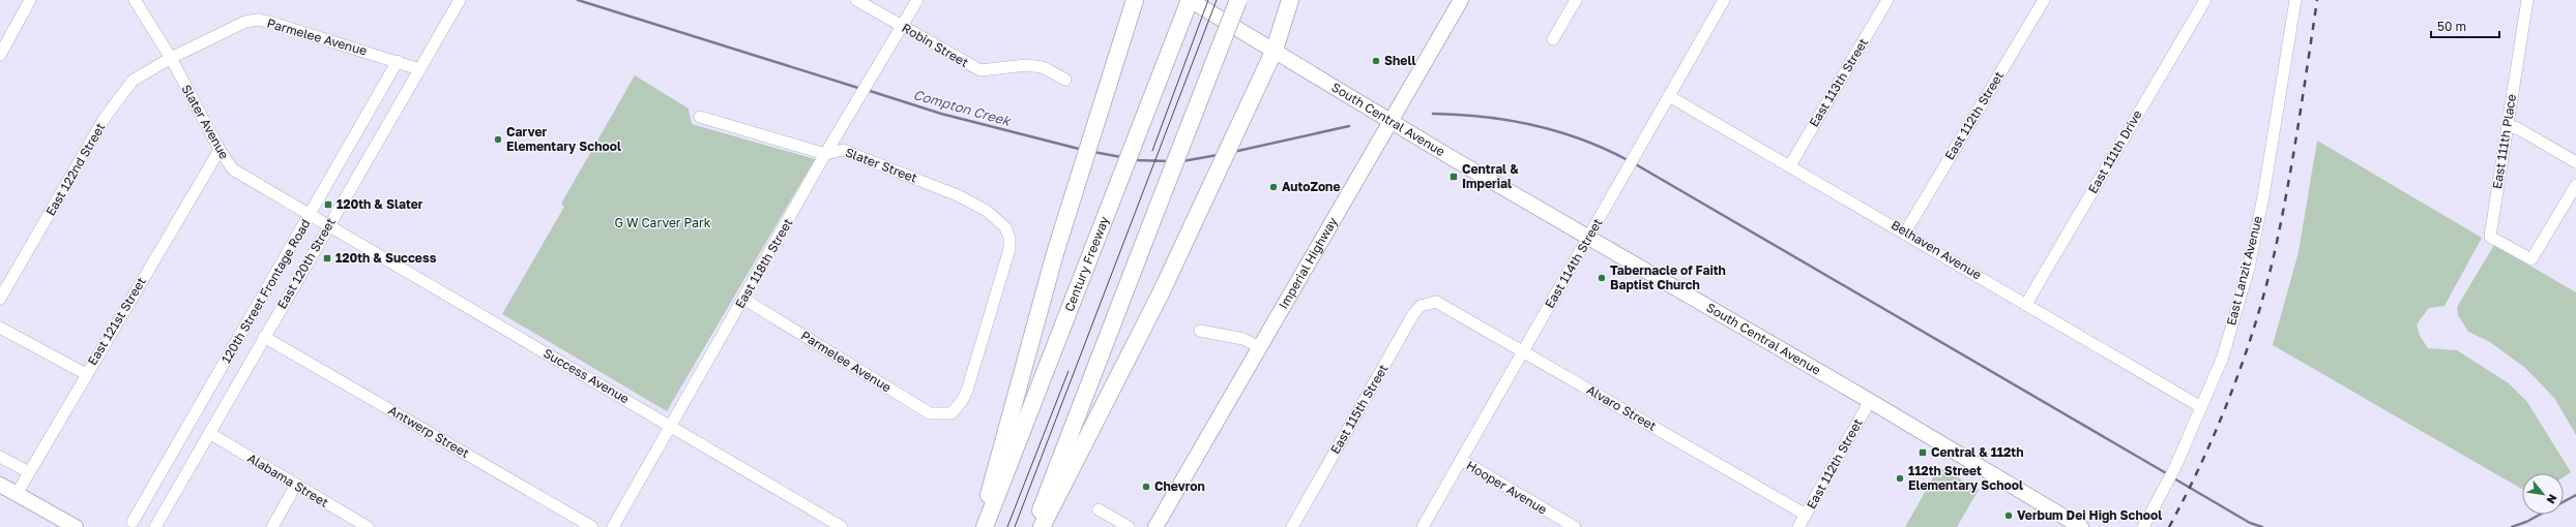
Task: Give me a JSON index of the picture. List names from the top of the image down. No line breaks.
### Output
{"streets":{"highway":["Century Freeway"],"main road":["South Central Avenue","Imperial Highway"],"street":["Parmelee Avenue","Robin Street","East 113th Street","East 112th Street","Slater Avenue","East 111th Place","East 111th Drive","Slater Street","East 122nd Street","Belhaven Avenue","East 120th Street","East 118th Street","East 114th Street","East Lanzit Avenue","120th Street Frontage Road","East 121st Street","Success Avenue","Alvaro Street","East 115th Street","Antwerp Street","Alabama Street","Hooper Avenue"]},"crossings":[["Parmelee Avenue","Slater Avenue"],["Parmelee Avenue","Slater Street"],["Parmelee Avenue","East 122nd Street"],["Parmelee Avenue","East 120th Street"],["Parmelee Avenue","East 118th Street"],["Parmelee Avenue","120th Street Frontage Road"],["Robin Street","East 118th Street"],["East 113th Street","Belhaven Avenue"],["East 112th Street","South Central Avenue"],["East 112th Street","Belhaven Avenue"],["East 112th Street","Alvaro Street"],["South Central Avenue","Century Freeway"],["South Central Avenue","Imperial Highway"],["South Central Avenue","East 114th Street"],["Slater Avenue","East 122nd Street"],["Slater Avenue","East 120th Street"],["Slater Avenue","120th Street Frontage Road"],["Slater Avenue","East 121st Street"],["Slater Avenue","Success Avenue"],["East 111th Drive","Belhaven Avenue"],["Slater Street","East 118th Street"],["Belhaven Avenue","East 114th Street"],["Belhaven Avenue","East Lanzit Avenue"],["East 120th Street","Success Avenue"],["East 120th Street","Antwerp Street"],["East 120th Street","Alabama Street"],["East 118th Street","Success Avenue"],["East 114th Street","Alvaro Street"],["East 114th Street","Hooper Avenue"],["Alvaro Street","East 115th Street"]],"water":["Compton Creek"],"parks":["G W Carver Park"],"places":{"other":["Shell","Carver Elementary School","AutoZone","Tabernacle of Faith Baptist Church","112th Street Elementary School","Chevron","Verbum Dei High School"],"transit":["Central & Imperial","120th & Slater","120th & Success","Central & 112th"]},"scale_bar":"50 m","north":"bottom right"}
